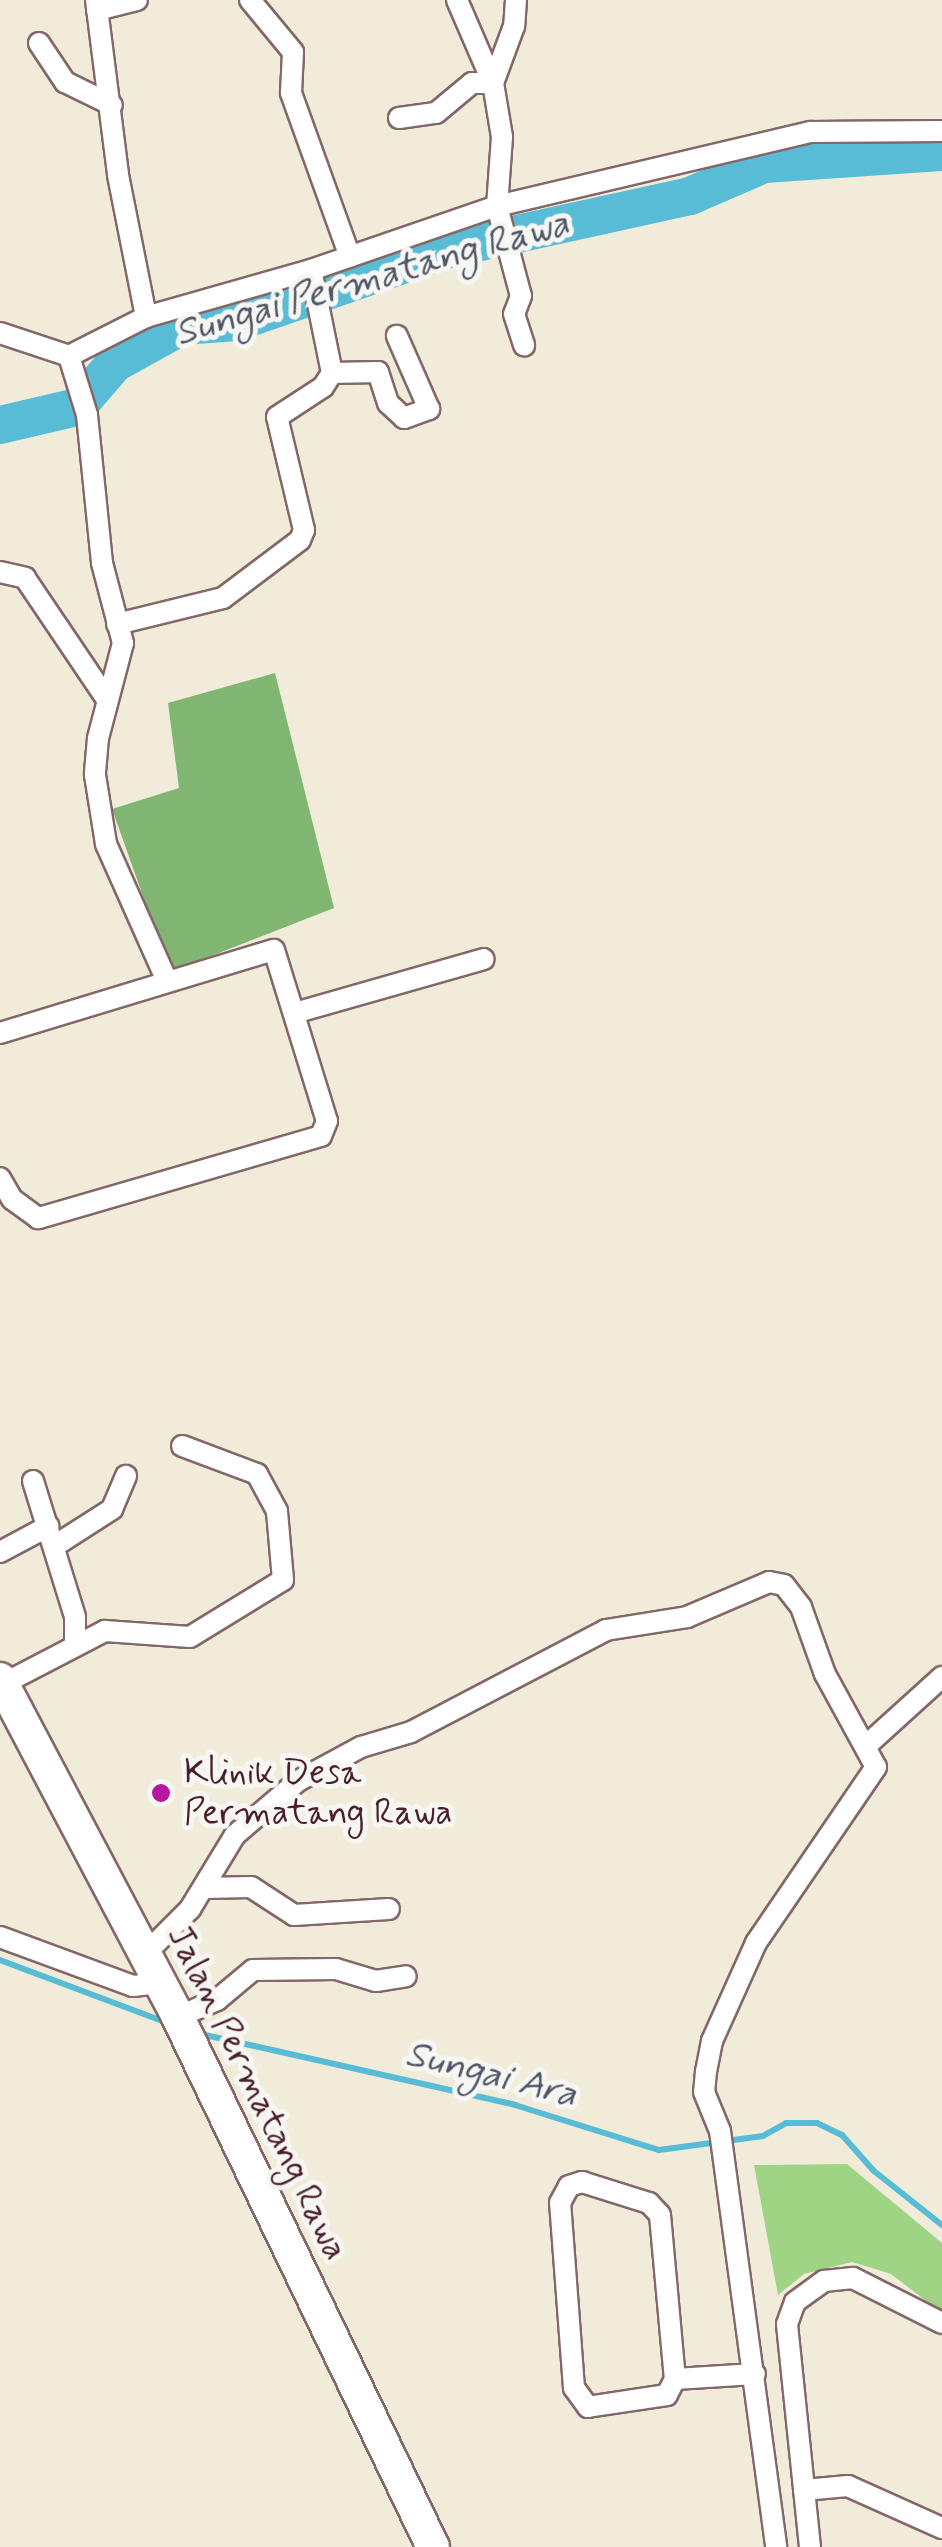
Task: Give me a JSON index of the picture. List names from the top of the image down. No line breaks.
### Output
{"streets":{"main road":["Jalan Permatang Rawa"]},"water":["Sungai Permatang Rawa","Sungai Ara"],"places":["Klinik Desa Permatang Rawa"]}
